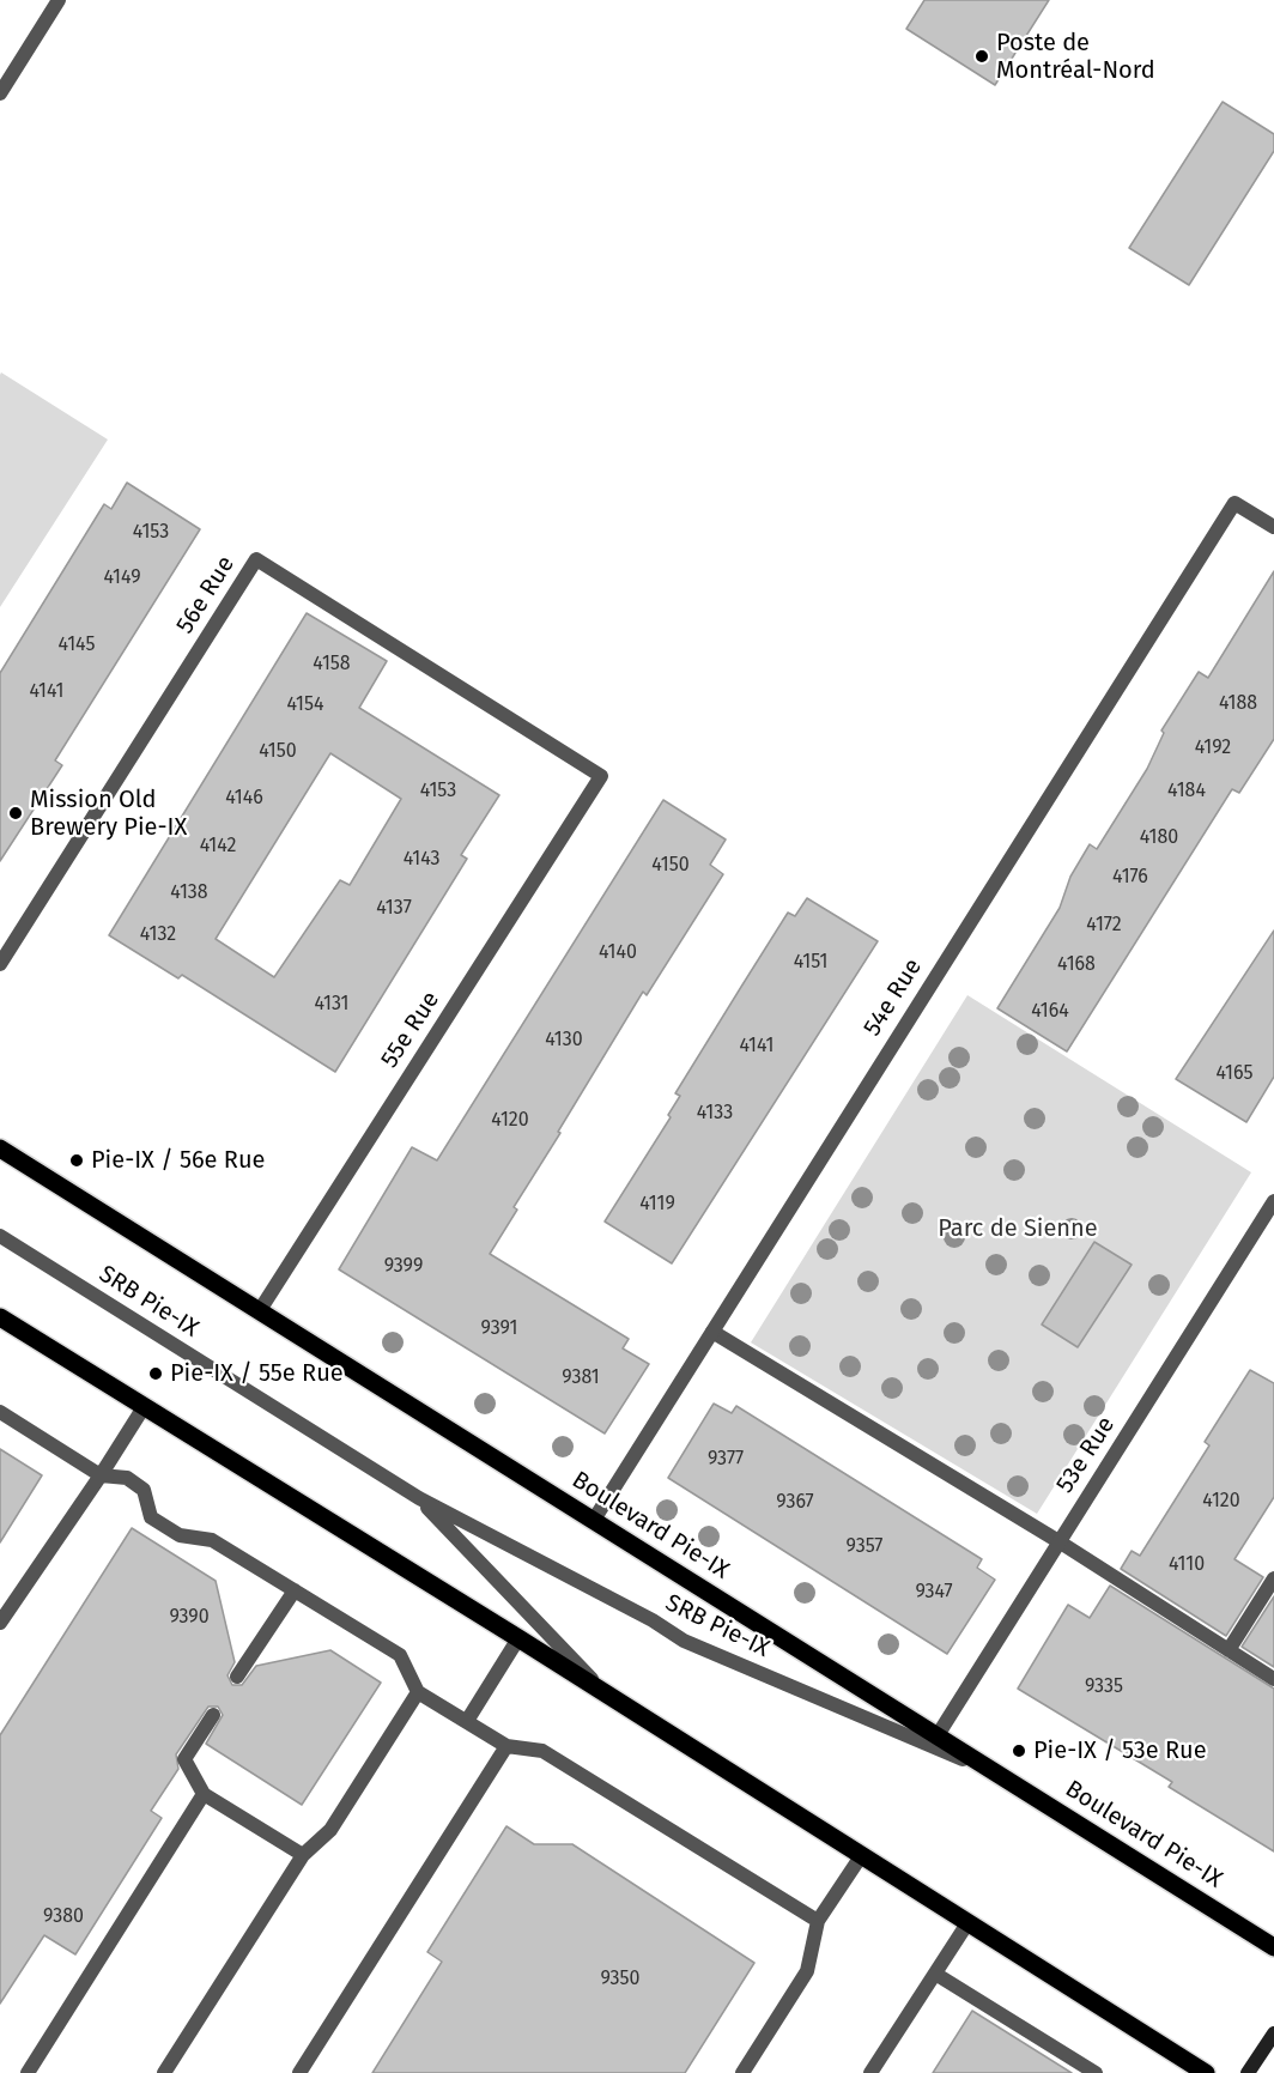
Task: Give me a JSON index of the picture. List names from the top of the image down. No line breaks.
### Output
{"streets":{"main road":["Boulevard Pie-IX"],"street":["56e Rue","54e Rue","55e Rue","SRB Pie-IX","53e Rue"]},"crossings":[["56e Rue","55e Rue"],["54e Rue","Boulevard Pie-IX"],["55e Rue","Boulevard Pie-IX"],["SRB Pie-IX","Boulevard Pie-IX"],["53e Rue","Boulevard Pie-IX"]],"parks":["Parc de Sienne"],"places":["Poste de Montréal-Nord","Mission Old Brewery Pie-IX","Pie-IX / 56e Rue","Pie-IX / 55e Rue","Pie-IX / 53e Rue"],"house_numbers":["4153","4149","4145","4158","4141","4188","4154","4192","4150","4153","4184","4146","4180","4142","4143","4150","4176","4138","4137","4172","4132","4140","4151","4168","4131","4164","4130","4141","4165","4133","4120","4119","9399","9391","9381","9377","4120","9367","9357","4110","9347","9390","9335","9380","9350"]}
